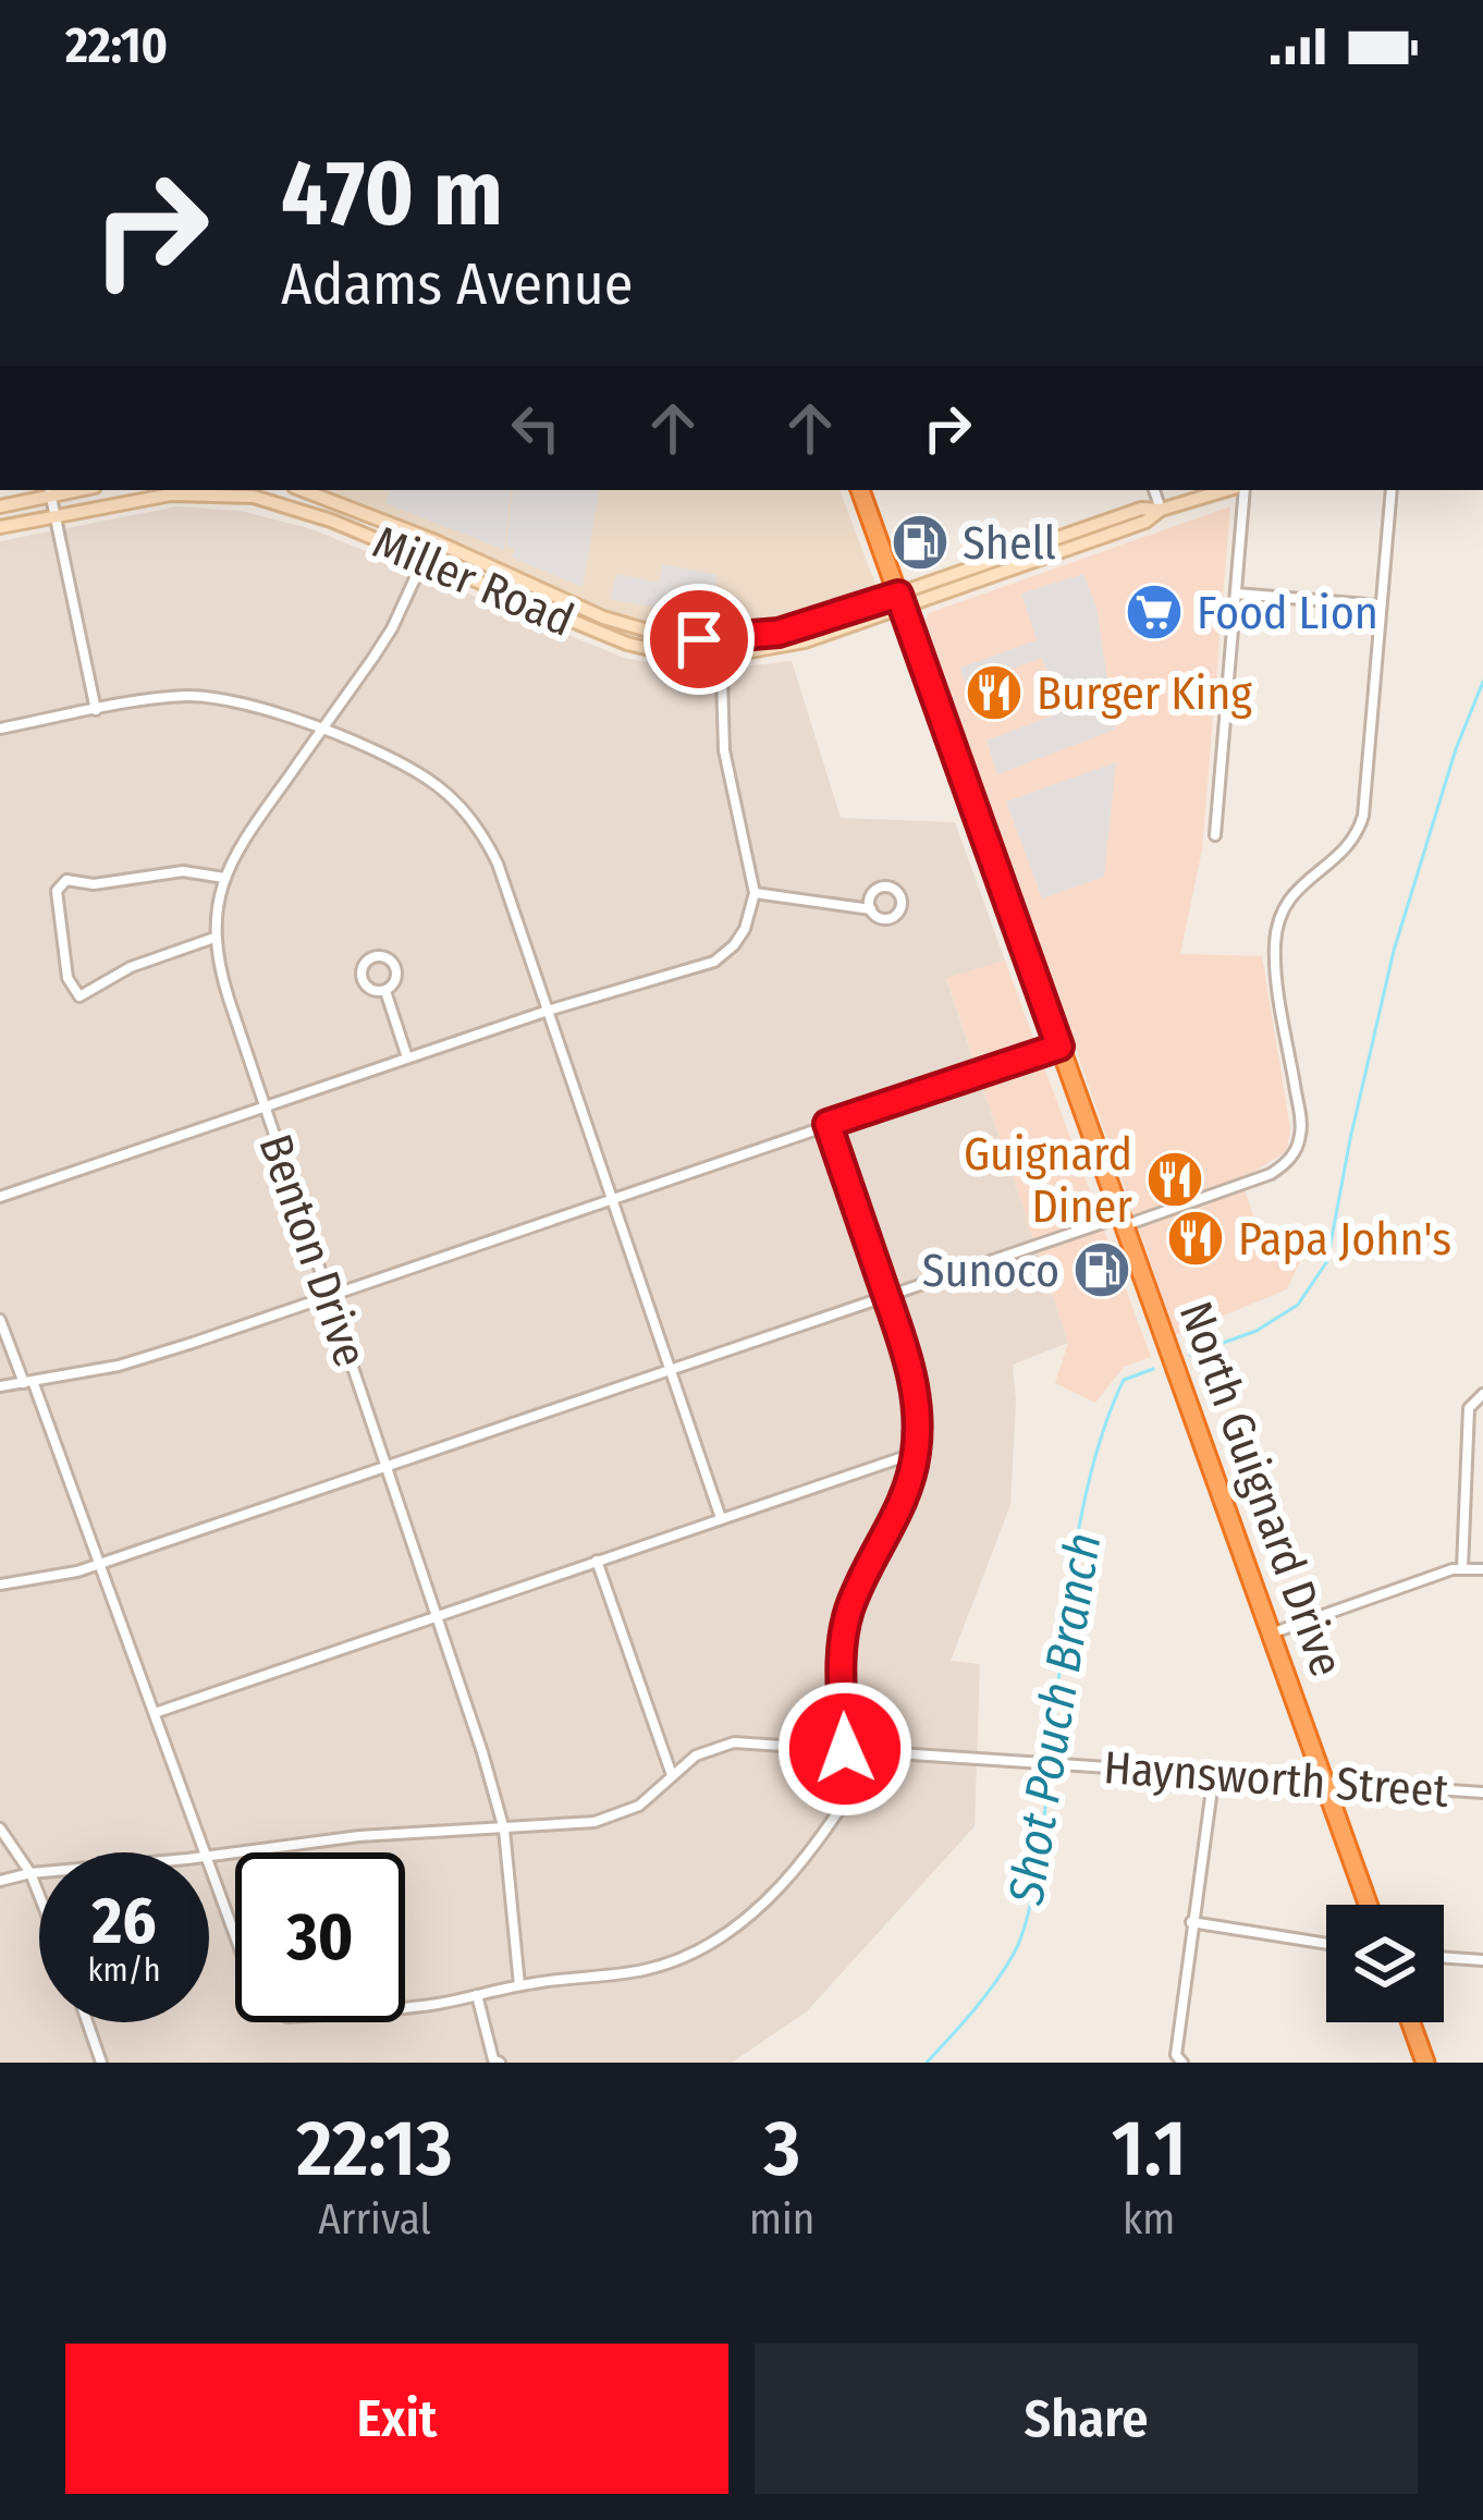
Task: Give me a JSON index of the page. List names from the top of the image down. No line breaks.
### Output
{"streets":{"highway":["North Guignard Drive"],"street":["Miller Road","Benton Drive","Haynsworth Street"]},"crossings":[["Miller Road","Benton Drive"],["Miller Road","North Guignard Drive"],["Benton Drive","Haynsworth Street"],["North Guignard Drive","Haynsworth Street"]],"water":["Shot Pouch Branch"],"places":{"fuel station":["Shell","Sunoco"],"supermarket":["Food Lion"],"restaurant":["Burger King","Guignard Diner","Papa John's"]},"page":{"status":"22:10","turn":["470 m","Adams Avenue"],"speed":"26 km/h","limit":"30","eta":["22:13","Arrival","3","min","1.1","km"],"buttons":["Exit","Share"]}}
